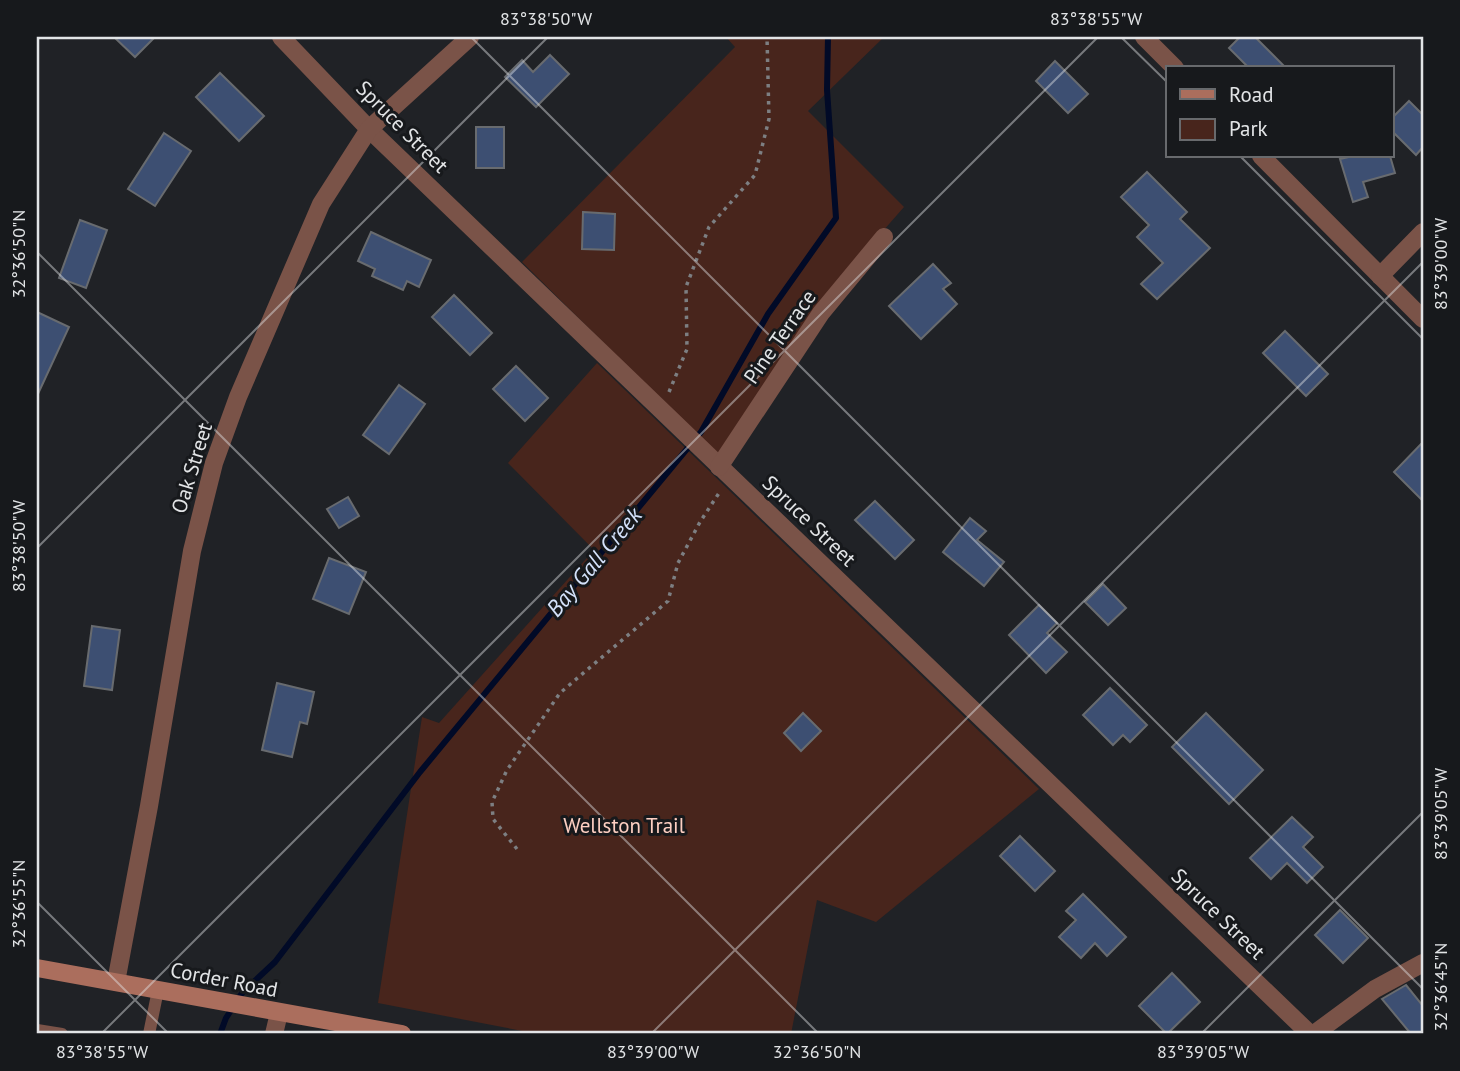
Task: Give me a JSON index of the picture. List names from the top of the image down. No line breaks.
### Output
{"streets":{"street":["Spruce Street","Pine Terrace","Oak Street","Corder Road"]},"crossings":[["Spruce Street","Pine Terrace"],["Spruce Street","Oak Street"],["Oak Street","Corder Road"]],"water":["Bay Gall Creek"],"parks":["Wellston Trail"],"legend":["Road","Park"],"coordinates":["83°38'50\"W","83°38'55\"W","32°36'50\"N","83°39'00\"W","83°39'05\"W","32°36'55\"N","32°36'45\"N"]}
